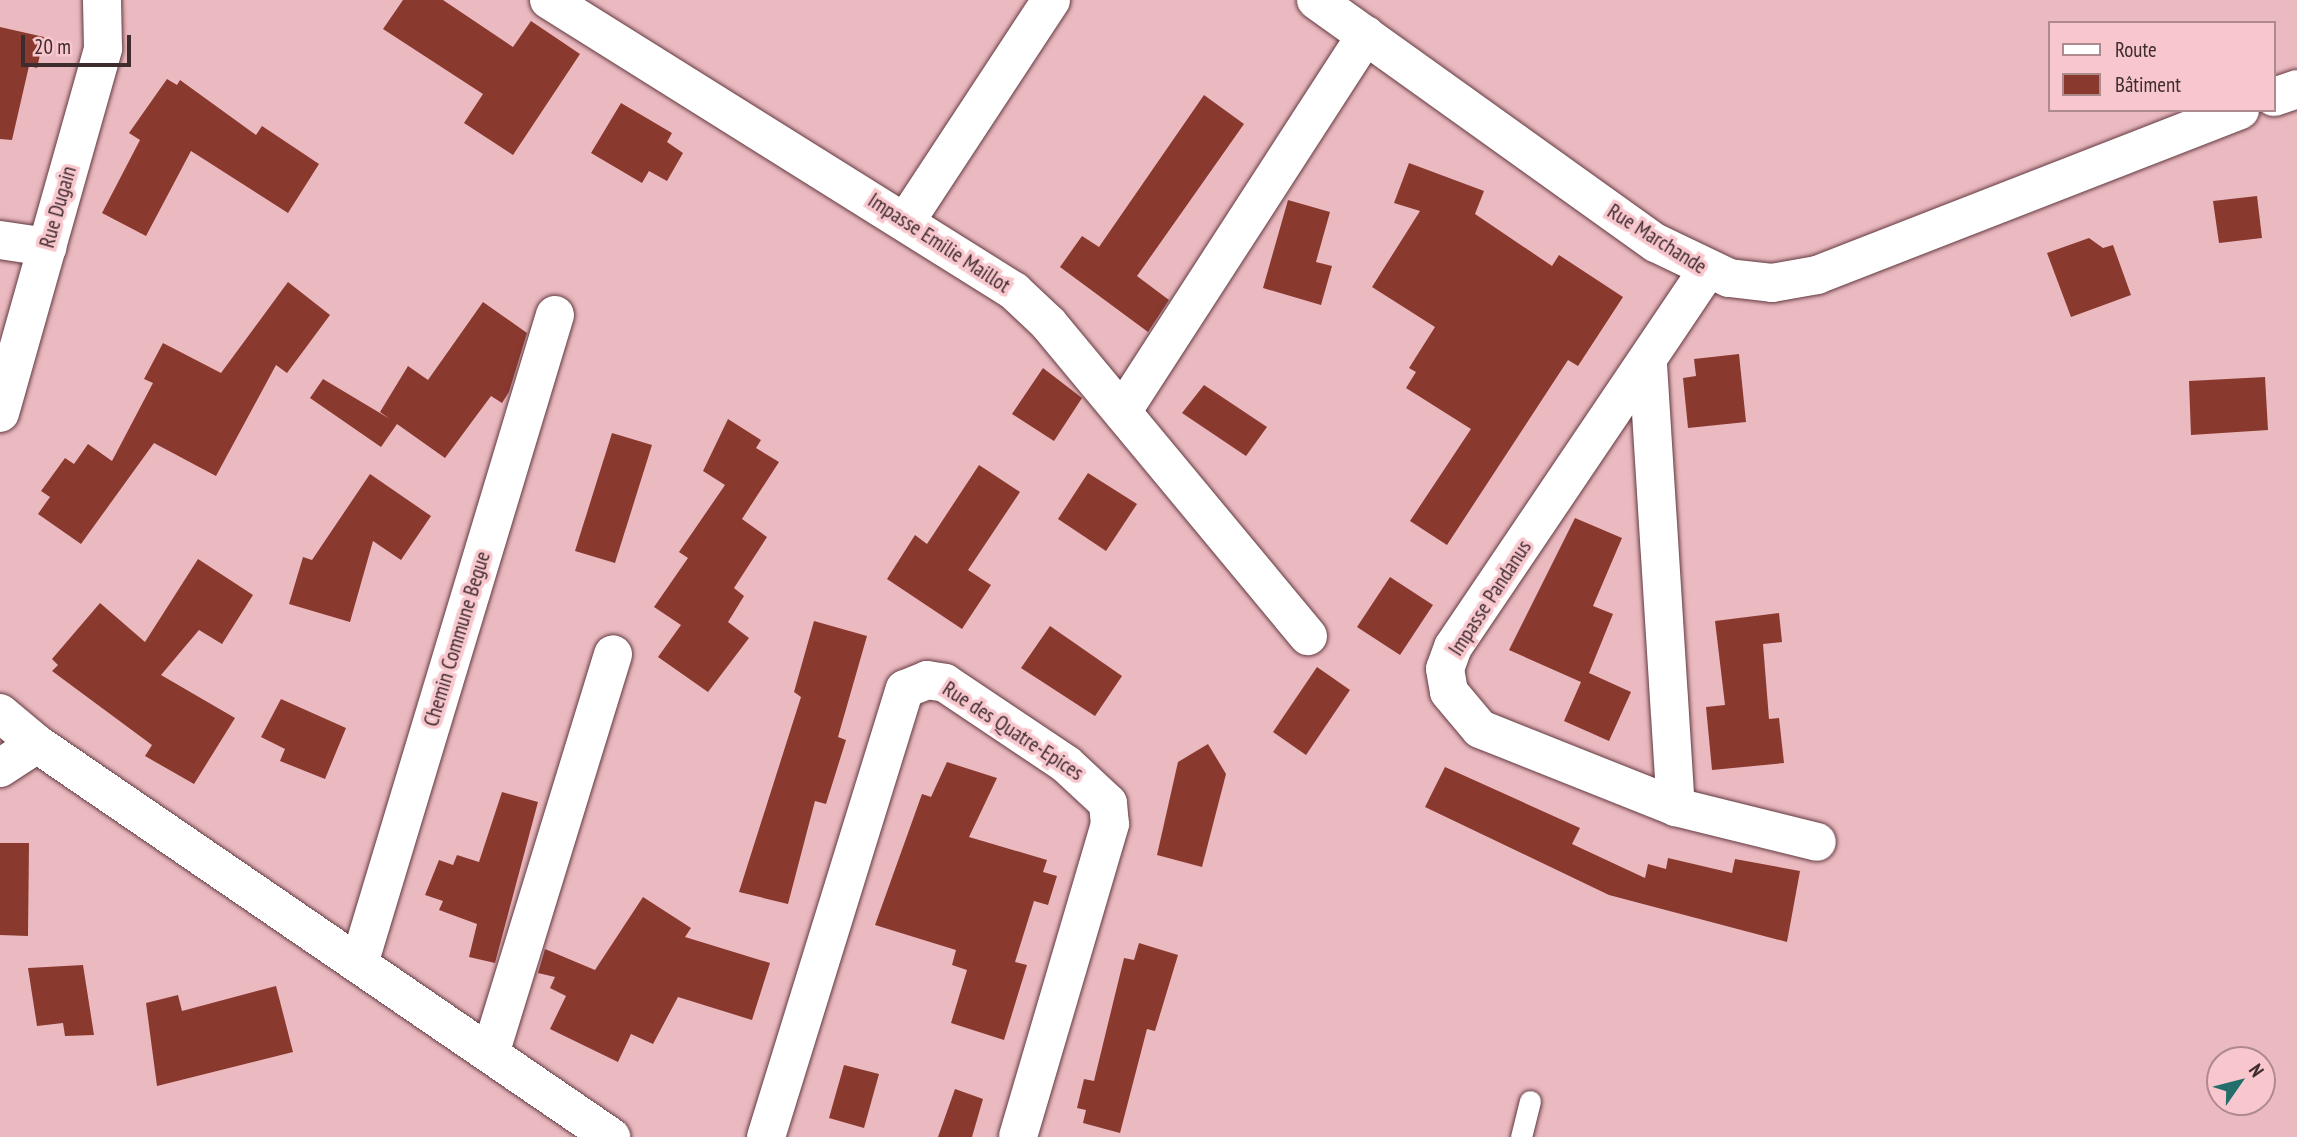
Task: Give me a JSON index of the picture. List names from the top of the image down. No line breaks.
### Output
{"streets":{"street":["Rue Dugain","Rue Marchande","Impasse Emilie Maillot","Impasse Pandanus","Chemin Commune Begue","Rue des Quatre-Epices"]},"crossings":[["Rue Marchande","Impasse Pandanus"]],"legend":["Route","Bâtiment"],"scale_bar":"20 m","north":"top right"}
